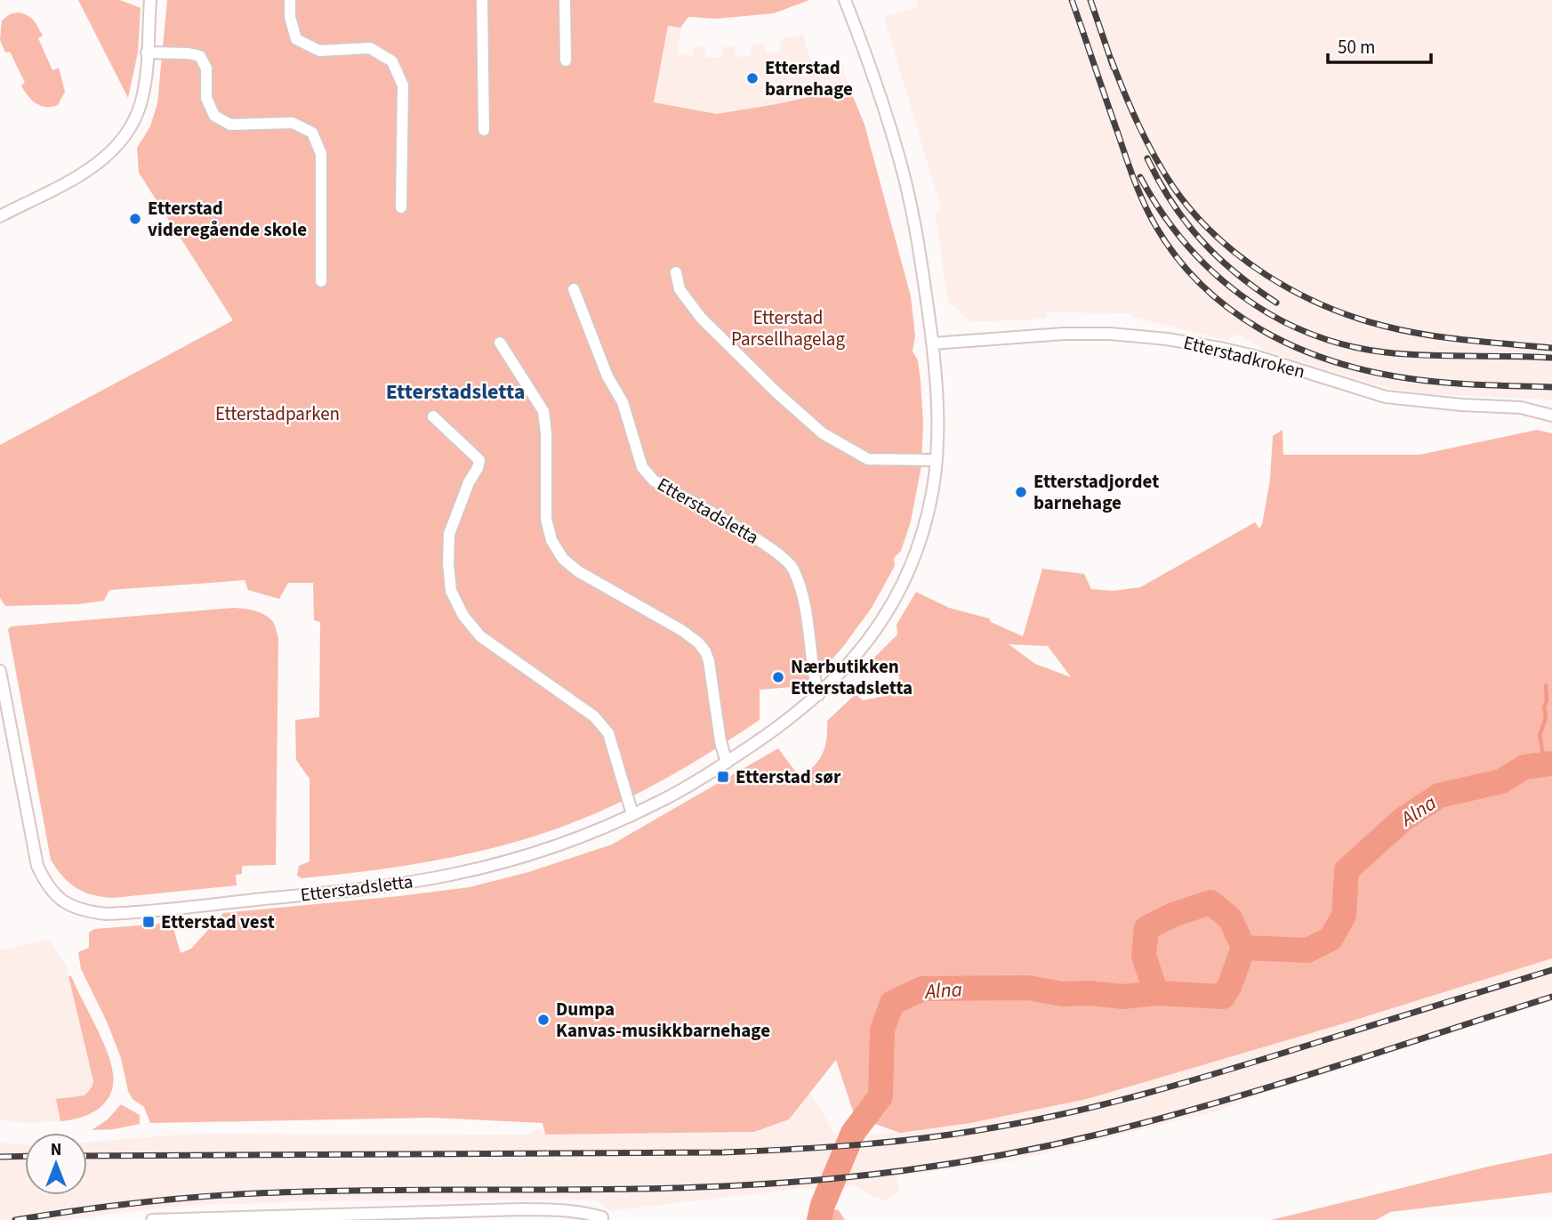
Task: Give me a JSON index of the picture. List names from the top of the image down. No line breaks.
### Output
{"streets":{"street":["Etterstadkroken","Etterstadsletta"]},"crossings":[["Etterstadkroken","Etterstadsletta"]],"districts":["Etterstadsletta"],"water":["Alna"],"parks":["Etterstad Parsellhagelag","Etterstadparken"],"places":{"other":["Etterstad barnehage","Etterstad videregående skole","Etterstadjordet barnehage","Nærbutikken Etterstadsletta","Dumpa Kanvas-musikkbarnehage"],"transit":["Etterstad sør","Etterstad vest"]},"scale_bar":"50 m","north":"top"}
